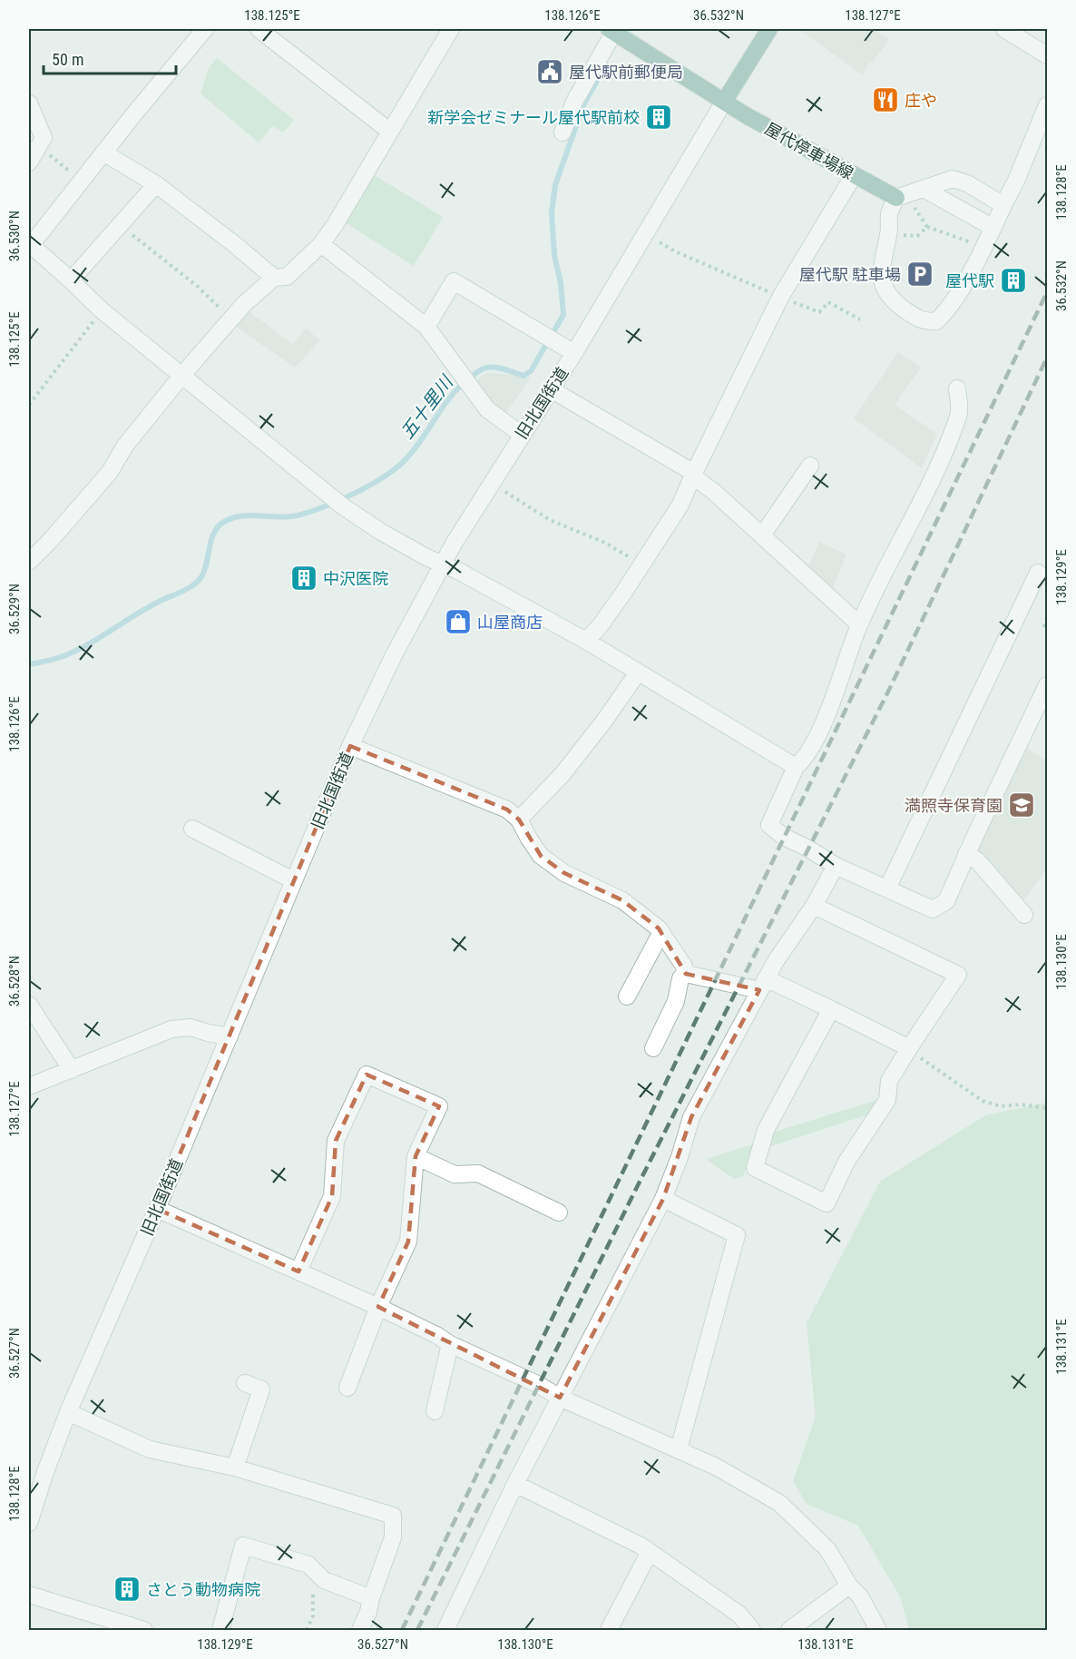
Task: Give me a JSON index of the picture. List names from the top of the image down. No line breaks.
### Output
{"streets":{"main road":["屋代停車場線"],"street":["旧北国街道"]},"crossings":[["屋代停車場線","旧北国街道"]],"water":["五十里川"],"places":{"public building":["屋代駅前郵便局"],"restaurant":["庄や"],"building":["新学会ゼミナール屋代駅前校","屋代駅","中沢医院","さとう動物病院"],"parking":["屋代駅 駐車場"],"shop":["山屋商店"],"school or university":["満照寺保育園"]},"scale_bar":"50 m","coordinates":["138.125°E","138.126°E","36.532°N","138.127°E","138.128°E","36.530°N","138.129°E","36.529°N","138.130°E","36.528°N","138.131°E","36.527°N"]}
